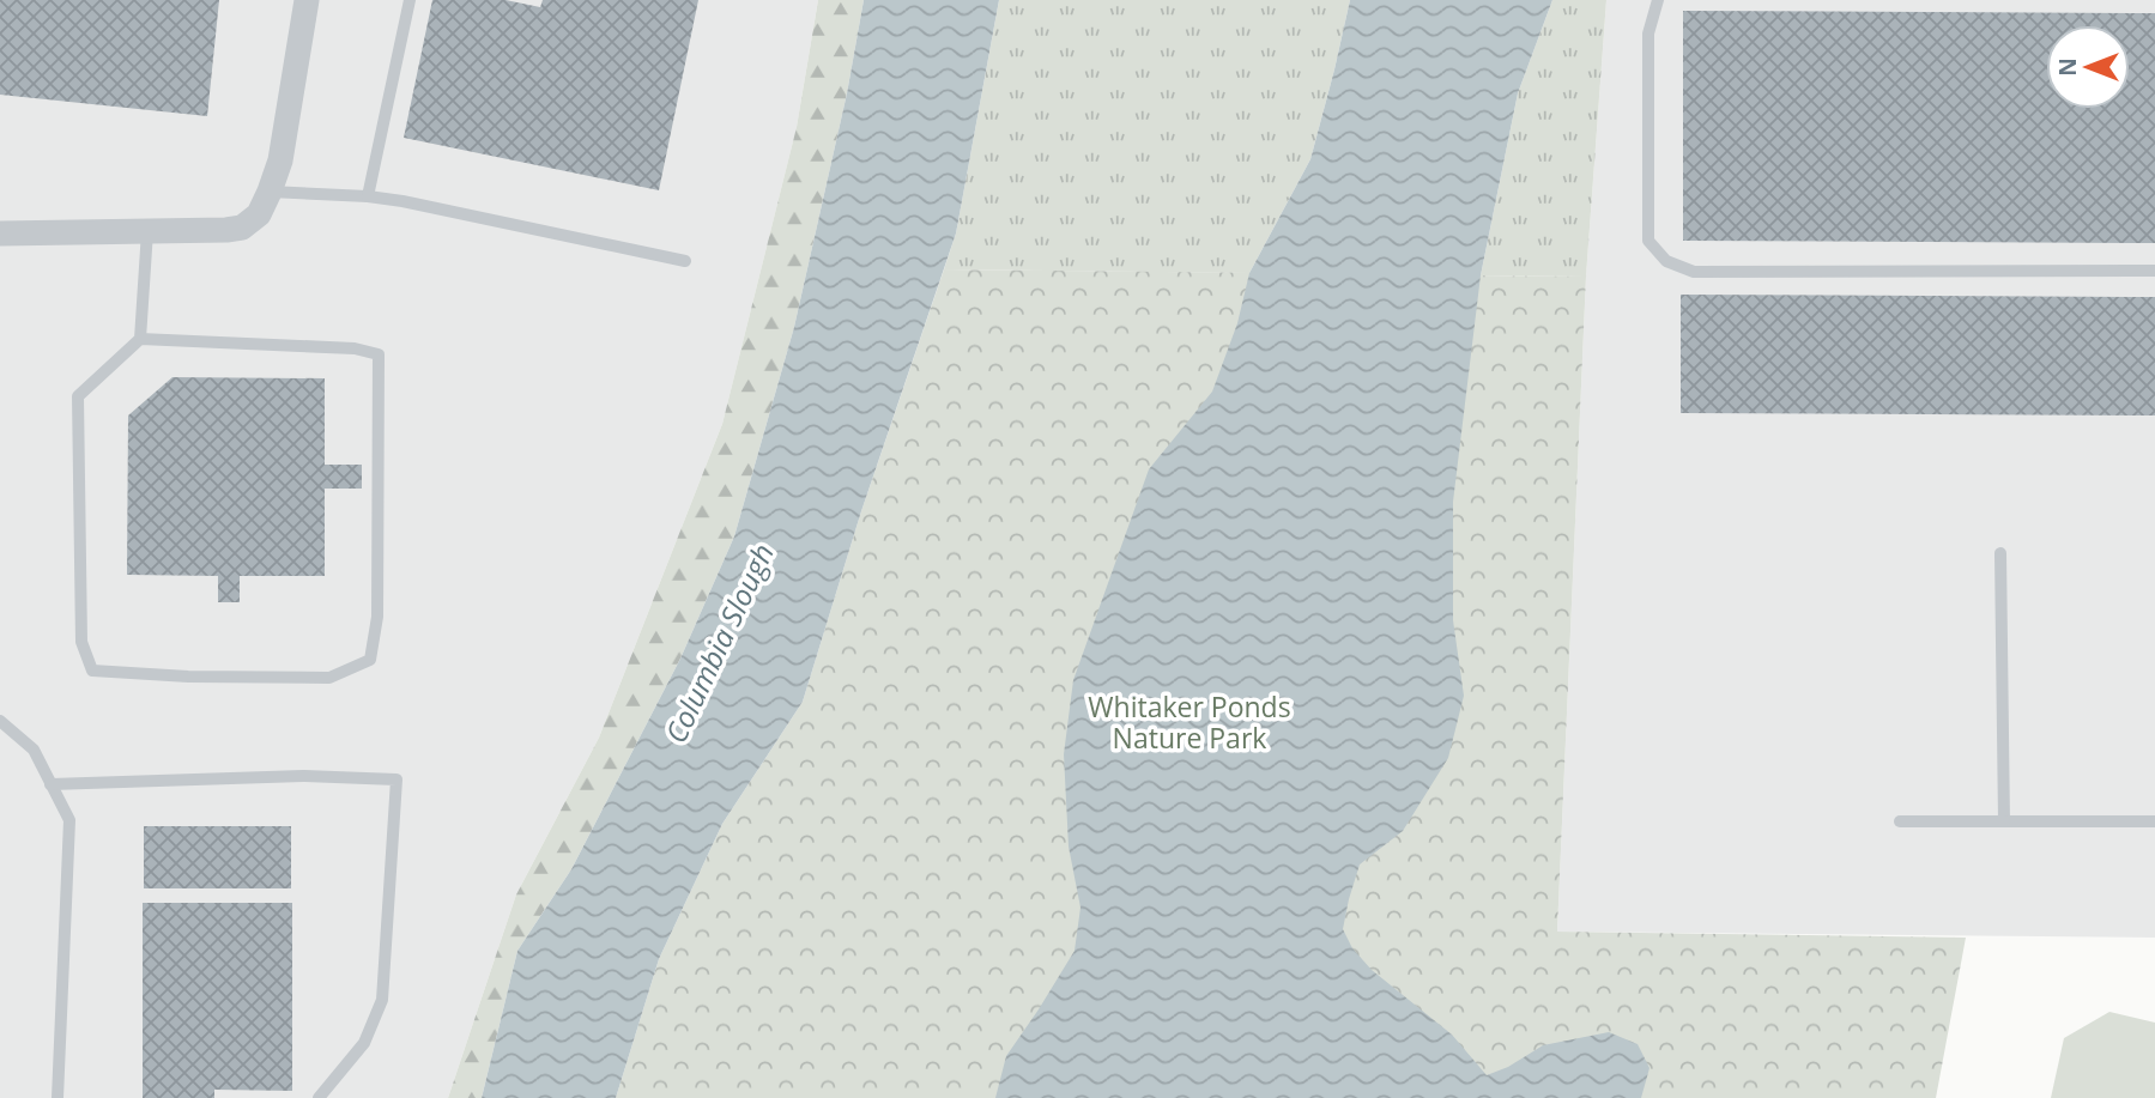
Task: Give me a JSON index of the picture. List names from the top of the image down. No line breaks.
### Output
{"water":["Columbia Slough"],"parks":["Whitaker Ponds Nature Park"],"north":"left"}
